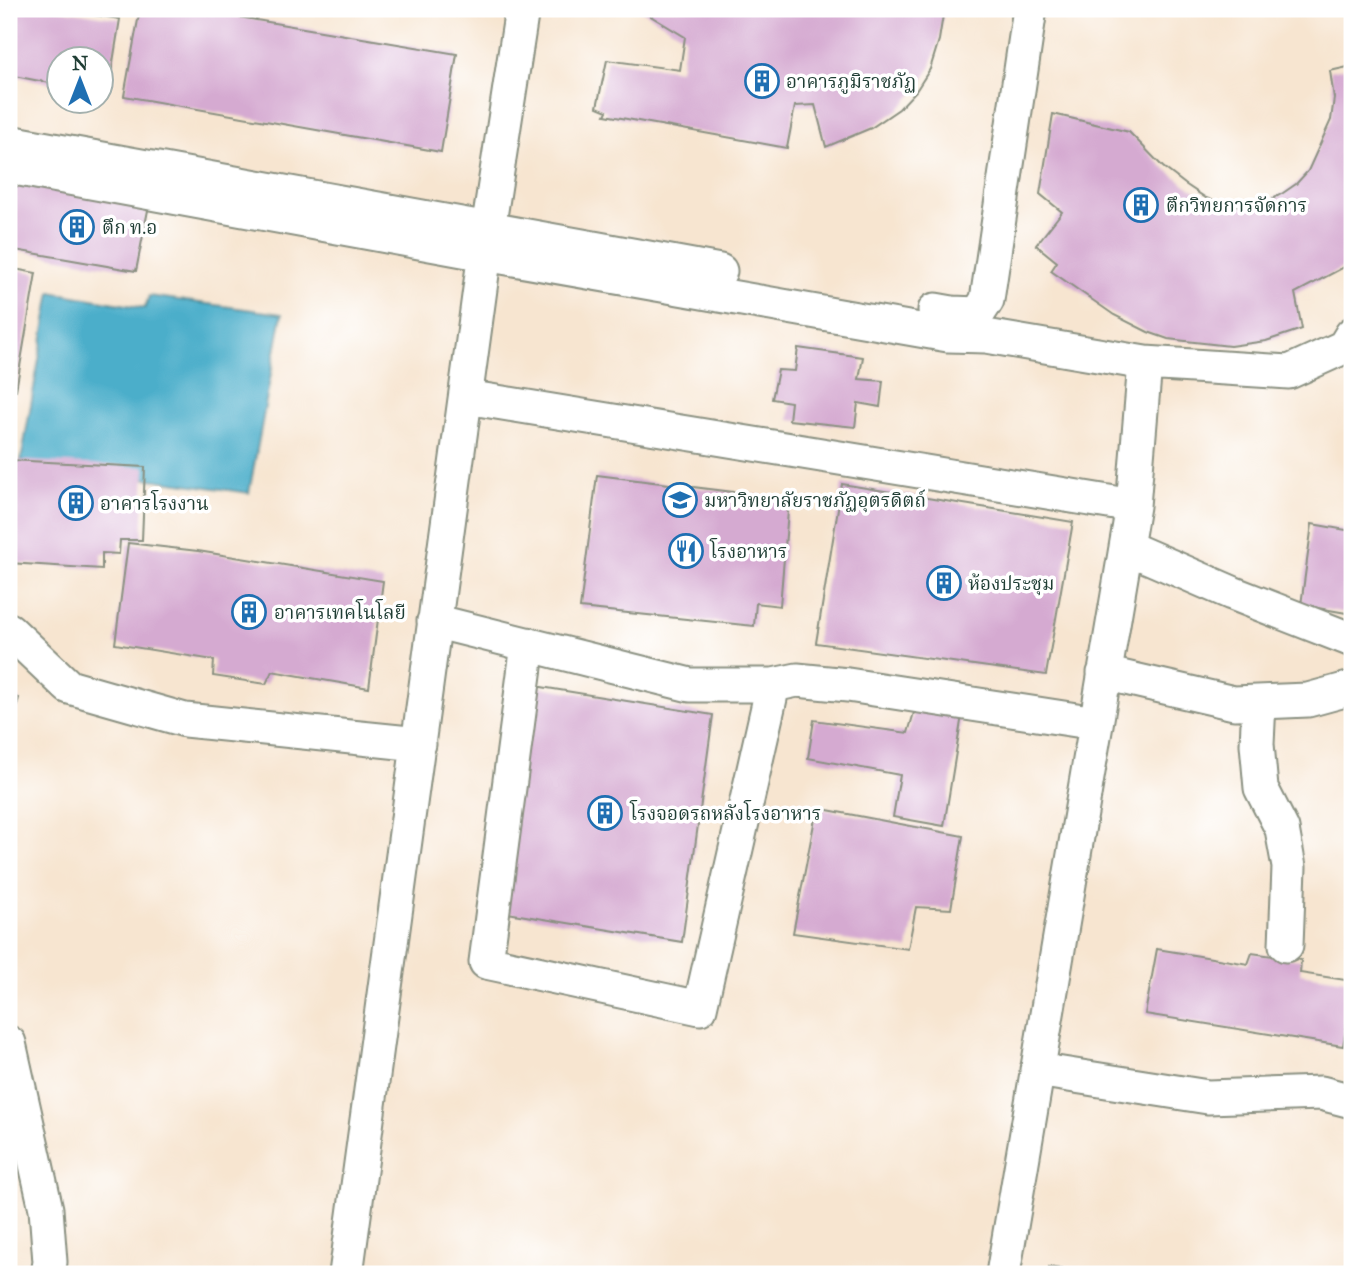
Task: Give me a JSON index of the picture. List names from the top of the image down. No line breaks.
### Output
{"places":{"building":["อาคารภูมิราชภัฏ","ตึกวิทยการจัดการ","ตึก ท.อ","อาคารโรงงาน","ห้องประชุม","อาคารเทคโนโลยี","โรงจอดรถหลังโรงอาหาร"],"school or university":["มหาวิทยาลัยราชภัฏอุตรดิตถ์"],"restaurant":["โรงอาหาร"]},"north":"top"}
